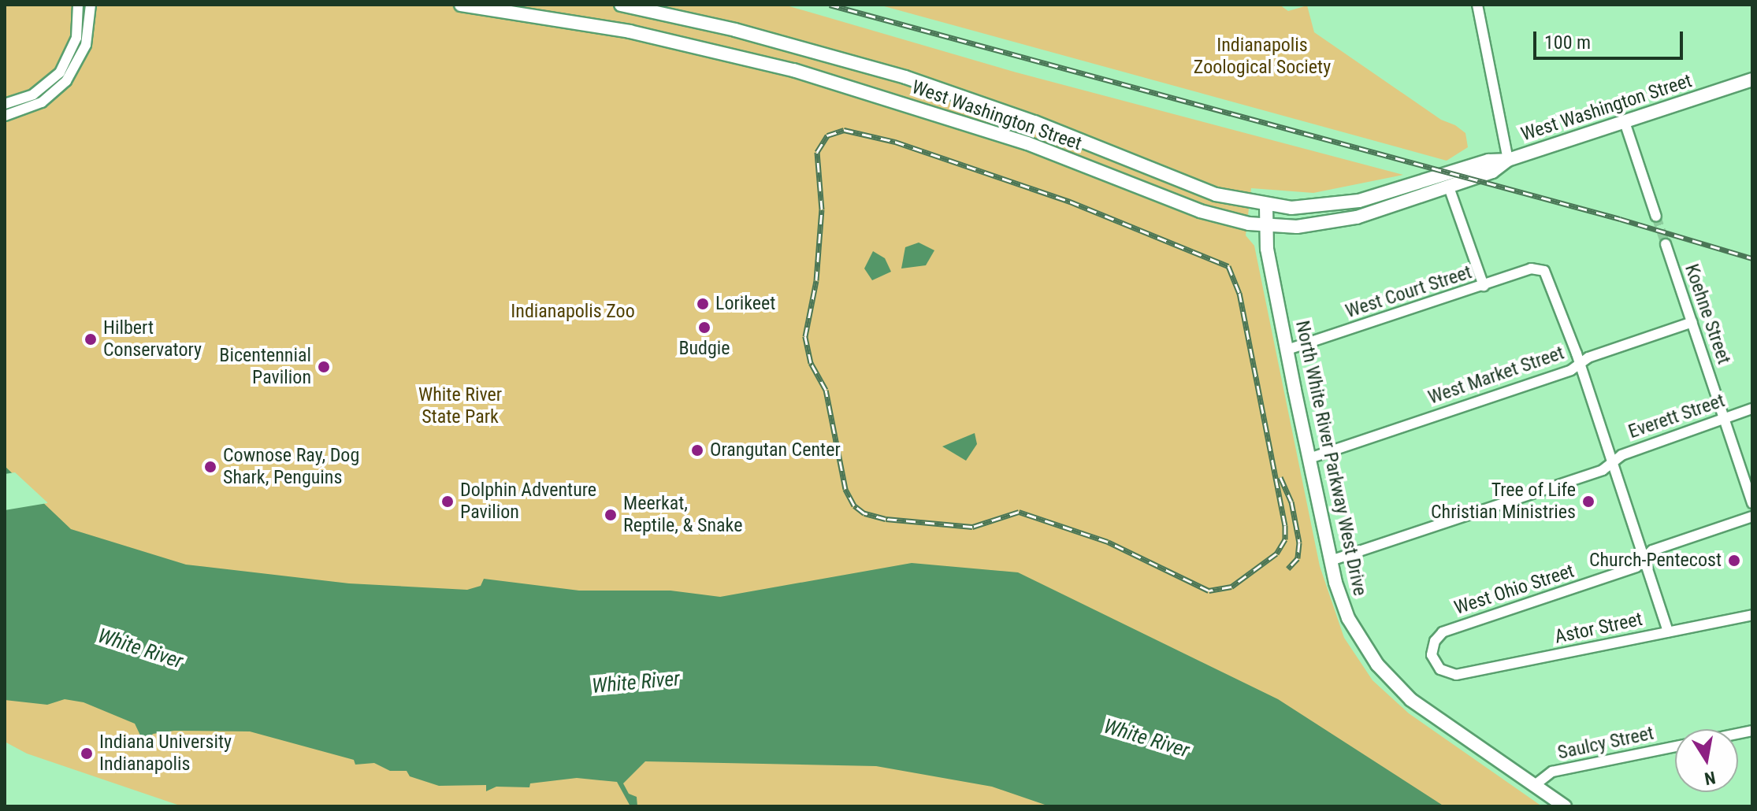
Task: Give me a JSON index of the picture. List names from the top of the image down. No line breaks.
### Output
{"streets":{"main road":["West Washington Street","North White River Parkway West Drive"],"street":["West Court Street","Koehne Street","West Market Street","Everett Street","West Ohio Street","Astor Street","Saulcy Street"]},"crossings":[["West Washington Street","North White River Parkway West Drive"],["West Court Street","West Market Street"],["West Court Street","North White River Parkway West Drive"],["Koehne Street","West Market Street"],["Koehne Street","Everett Street"],["West Market Street","North White River Parkway West Drive"],["Everett Street","North White River Parkway West Drive"],["North White River Parkway West Drive","Saulcy Street"],["West Ohio Street","Astor Street"]],"water":["White River"],"parks":["Indianapolis Zoological Society","Indianapolis Zoo","White River State Park"],"places":["Lorikeet","Budgie","Hilbert Conservatory","Bicentennial Pavilion","Orangutan Center","Cownose Ray, Dog Shark, Penguins","Dolphin Adventure Pavilion","Tree of Life Christian Ministries","Meerkat, Reptile, & Snake","Church-Pentecost","Indiana University Indianapolis"],"scale_bar":"100 m","north":"bottom"}
